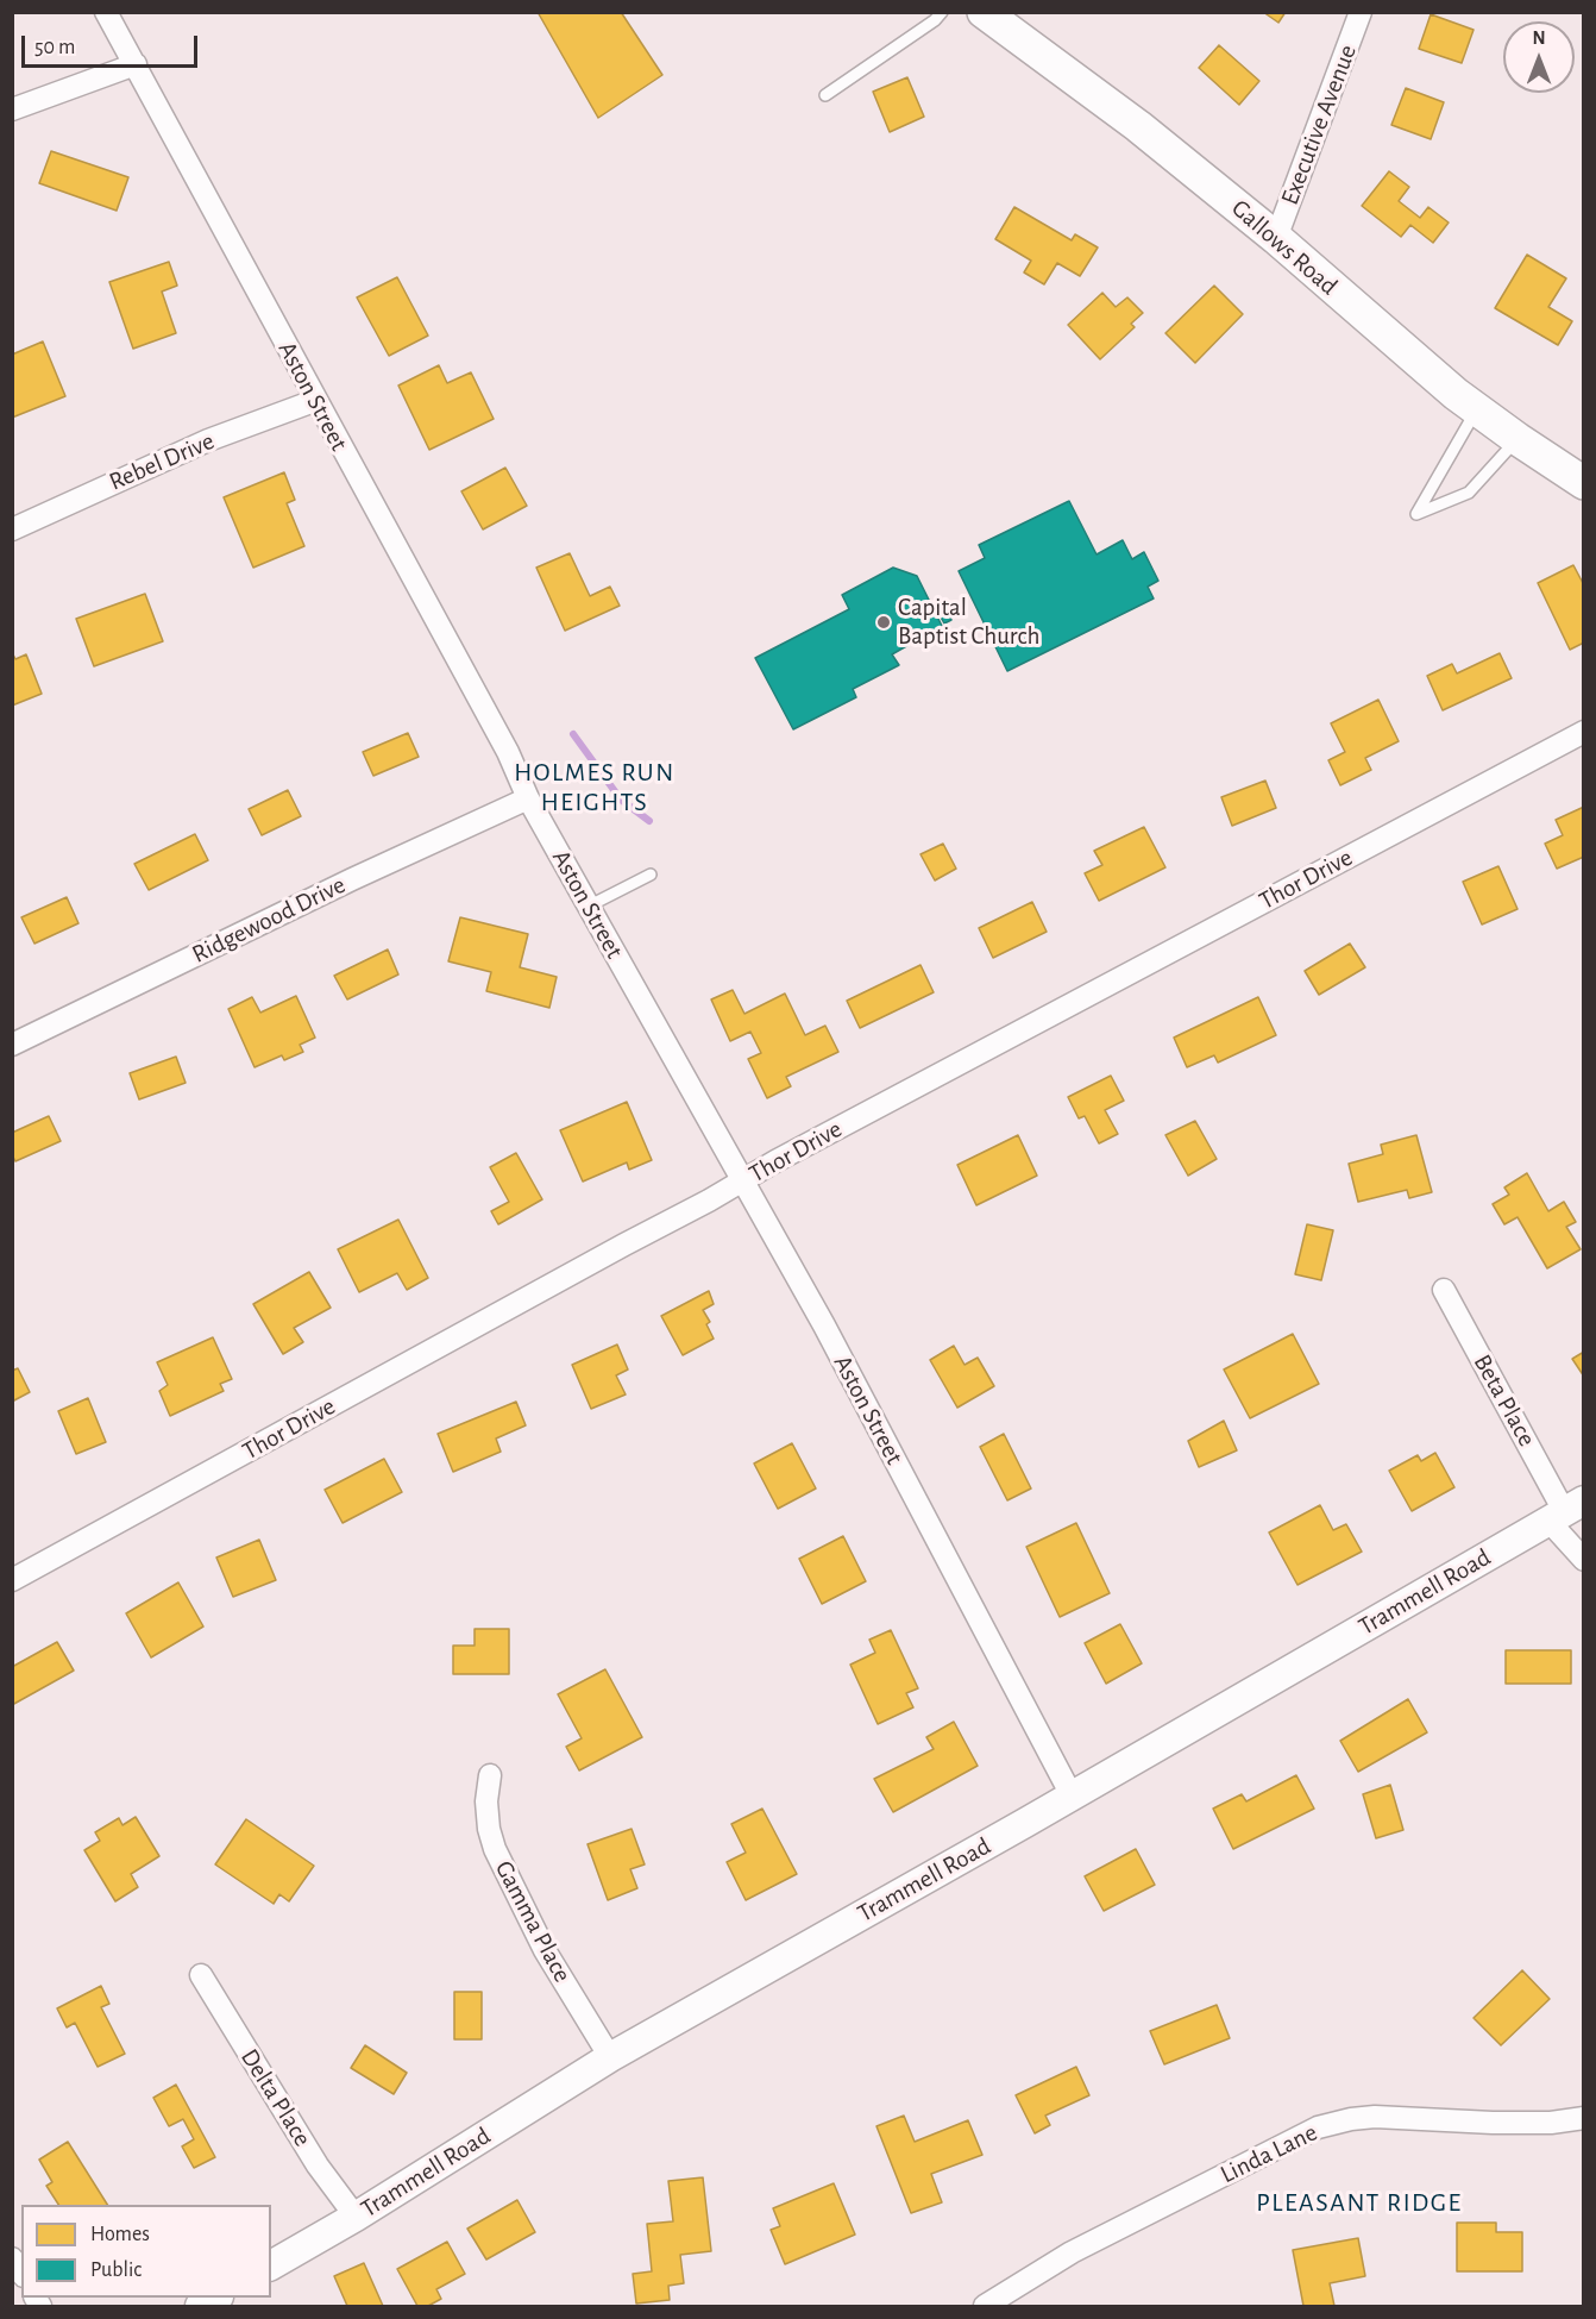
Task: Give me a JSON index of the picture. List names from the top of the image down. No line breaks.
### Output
{"streets":{"main road":["Gallows Road"],"street":["Executive Avenue","Aston Street","Rebel Drive","Thor Drive","Ridgewood Drive","Beta Place","Trammell Road","Gamma Place","Delta Place","Linda Lane"]},"crossings":[["Executive Avenue","Gallows Road"],["Aston Street","Rebel Drive"],["Aston Street","Thor Drive"],["Aston Street","Ridgewood Drive"],["Aston Street","Trammell Road"],["Beta Place","Trammell Road"],["Trammell Road","Gamma Place"],["Trammell Road","Delta Place"]],"districts":["HOLMES RUN HEIGHTS","PLEASANT RIDGE"],"places":["Capital Baptist Church"],"legend":["Homes","Public"],"scale_bar":"50 m","north":"top"}
